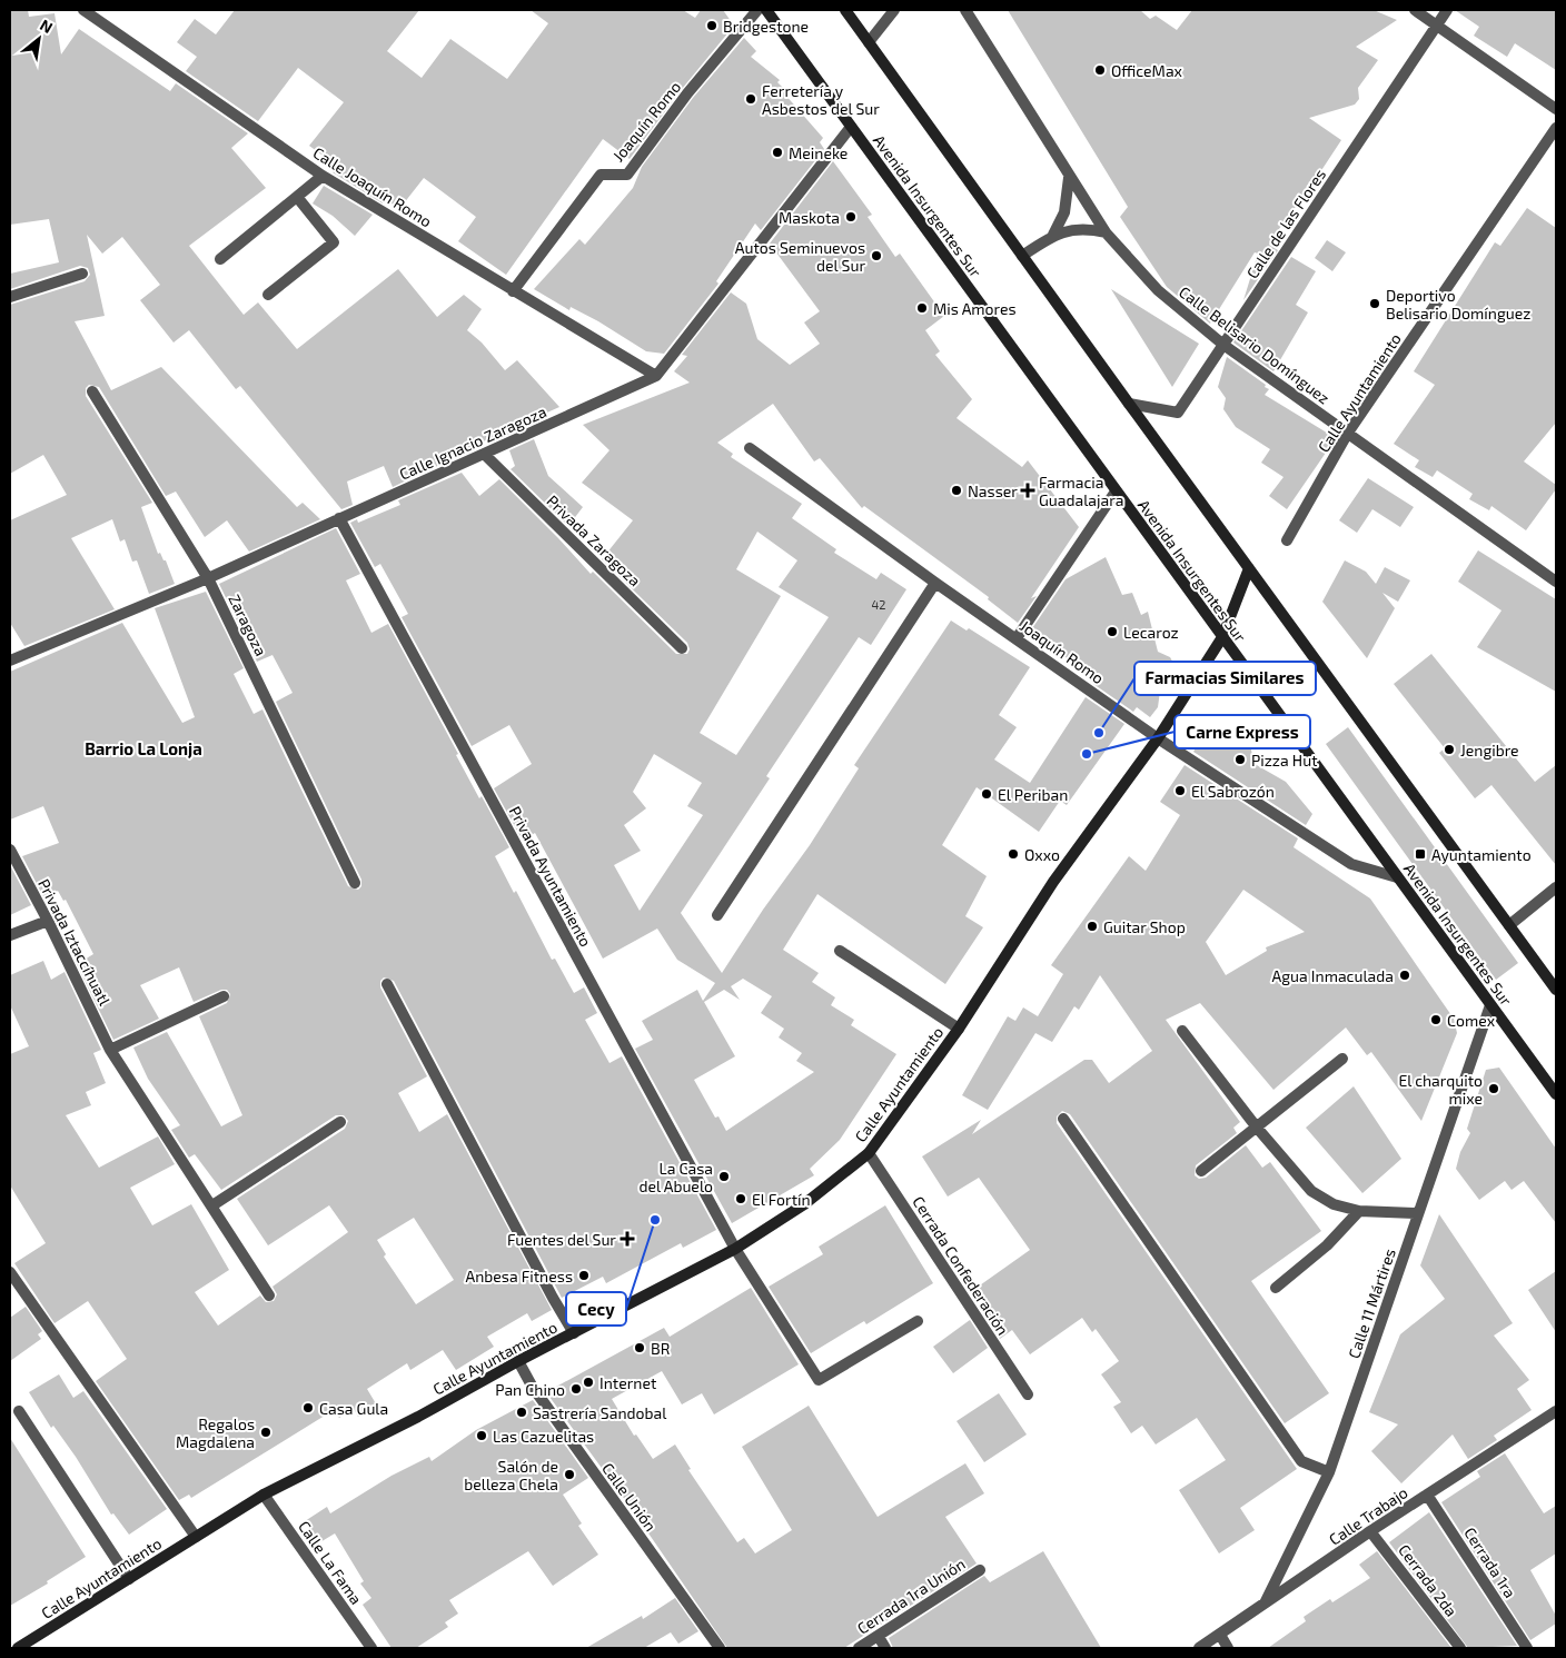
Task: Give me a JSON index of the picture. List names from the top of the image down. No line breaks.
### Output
{"streets":{"main road":["Avenida Insurgentes Sur","Calle Ayuntamiento"],"street":["Joaquín Romo","Calle Joaquín Romo","Calle de las Flores","Calle Belisario Domínguez","Calle Ignacio Zaragoza","Privada Zaragoza","Zaragoza","Privada Ayuntamiento","Privada Iztaccíhuatl","Cerrada Confederación","Calle 11 Mártires","Calle Unión","Calle Trabajo","Calle La Fama","Cerrada 1ra","Cerrada 2da","Cerrada 1ra Unión"]},"crossings":[["Joaquín Romo","Calle Joaquín Romo"],["Joaquín Romo","Avenida Insurgentes Sur"],["Joaquín Romo","Calle Ayuntamiento"],["Calle Joaquín Romo","Calle Ignacio Zaragoza"],["Avenida Insurgentes Sur","Calle Ayuntamiento"],["Avenida Insurgentes Sur","Calle Ignacio Zaragoza"],["Avenida Insurgentes Sur","Calle 11 Mártires"],["Calle de las Flores","Calle Belisario Domínguez"],["Calle Belisario Domínguez","Calle Ayuntamiento"],["Calle Ayuntamiento","Privada Ayuntamiento"],["Calle Ayuntamiento","Cerrada Confederación"],["Calle Ayuntamiento","Calle Unión"],["Calle Ayuntamiento","Calle La Fama"],["Calle Ignacio Zaragoza","Privada Zaragoza"],["Calle Ignacio Zaragoza","Zaragoza"],["Calle Ignacio Zaragoza","Privada Ayuntamiento"],["Calle 11 Mártires","Calle Trabajo"],["Calle Trabajo","Cerrada 1ra"],["Calle Trabajo","Cerrada 2da"]],"districts":["Barrio La Lonja"],"places":{"other":["Bridgestone","OfficeMax","Ferretería y Asbestos del Sur","Meineke","Maskota","Autos Seminuevos del Sur","Deportivo Belisario Domínguez","Mis Amores","Nasser","Lecaroz","Farmacias Similares","Jengibre","Carne Express","Pizza Hut","El Sabrozón","El Periban","Oxxo","Guitar Shop","Agua Inmaculada","Comex","El charquito mixe","La Casa del Abuelo","El Fortín","Cecy","Anbesa Fitness","BR","Internet","Pan Chino","Casa Gula","Sastrería Sandobal","Regalos Magdalena","Las Cazuelitas","Salón de belleza Chela"],"health":["Farmacia Guadalajara","Fuentes del Sur"],"transit":["Ayuntamiento"]},"house_numbers":["42"],"north":"top right"}
